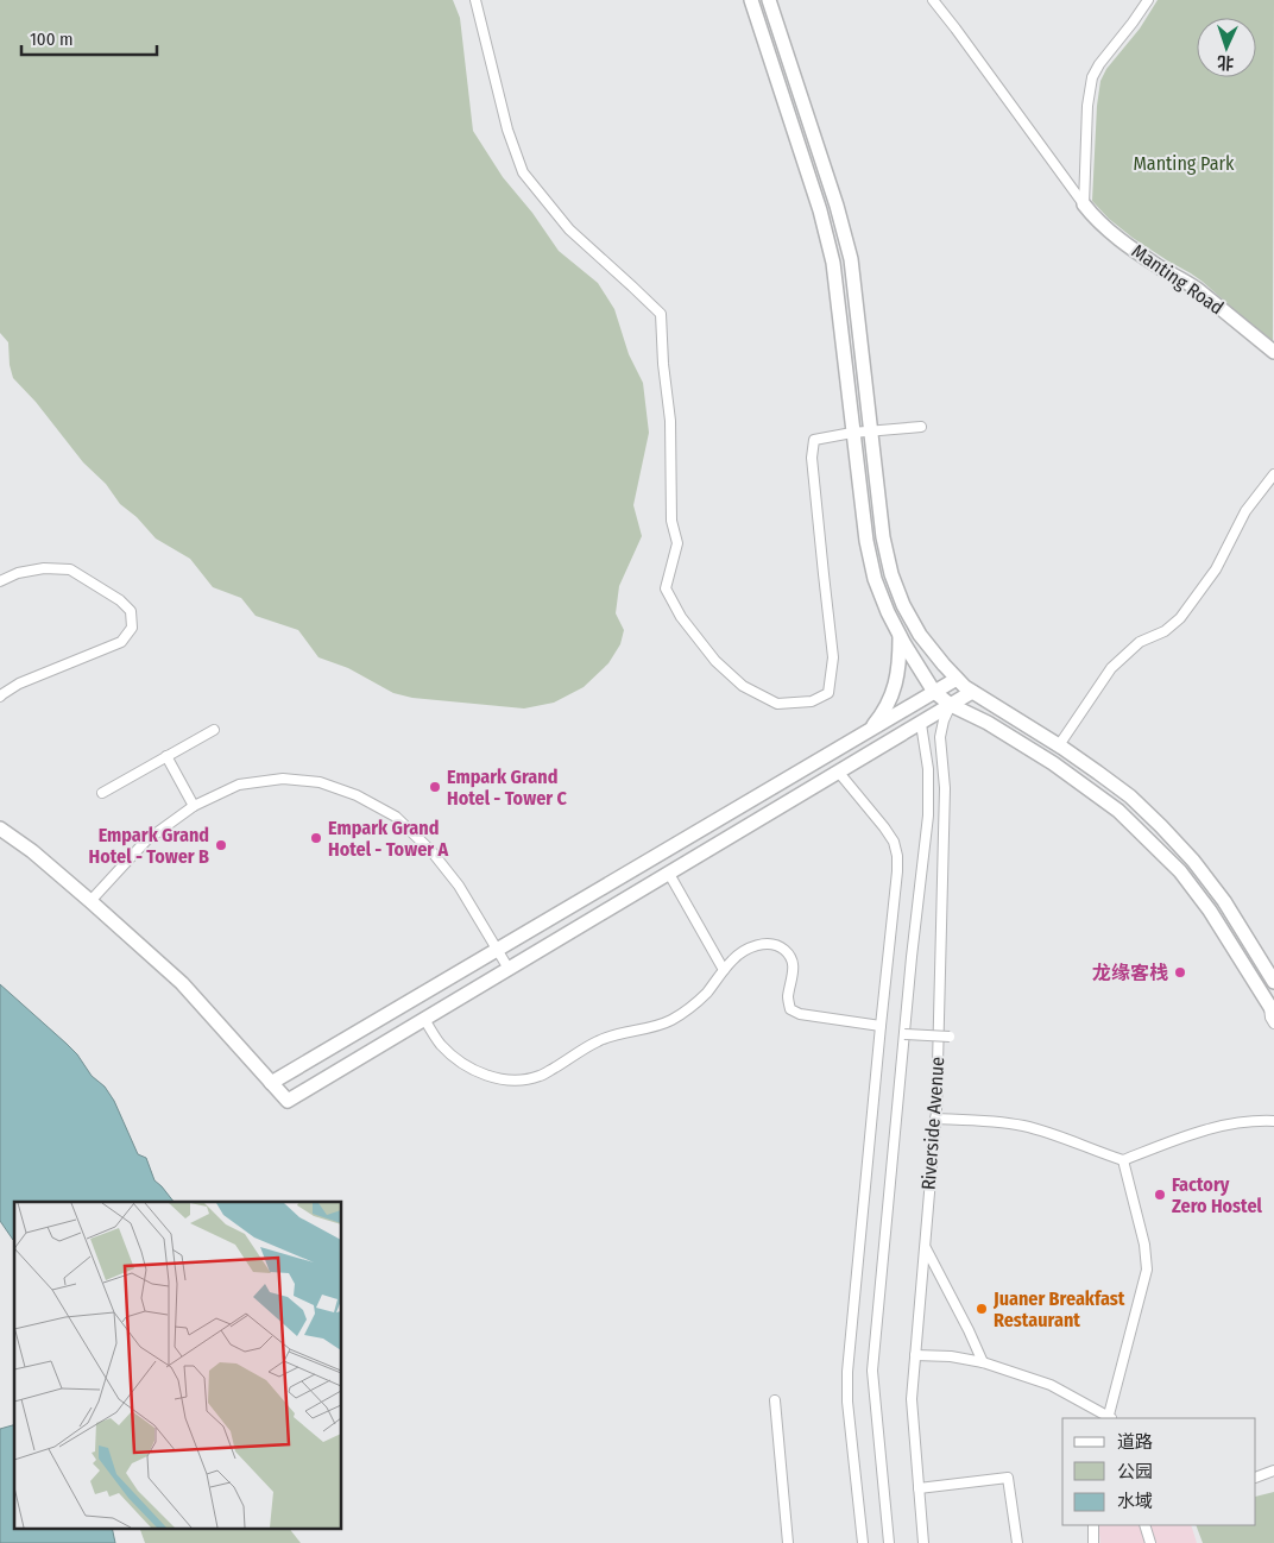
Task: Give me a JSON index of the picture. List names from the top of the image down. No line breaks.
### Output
{"streets":{"street":["Manting Road","Riverside Avenue"]},"parks":["Manting Park"],"places":["Empark Grand Hotel - Tower C","Empark Grand Hotel - Tower A","Empark Grand Hotel - Tower B","龙缘客栈","Factory Zero Hostel","Juaner Breakfast Restaurant"],"legend":["道路","公园","水域"],"scale_bar":"100 m","north":"bottom"}
